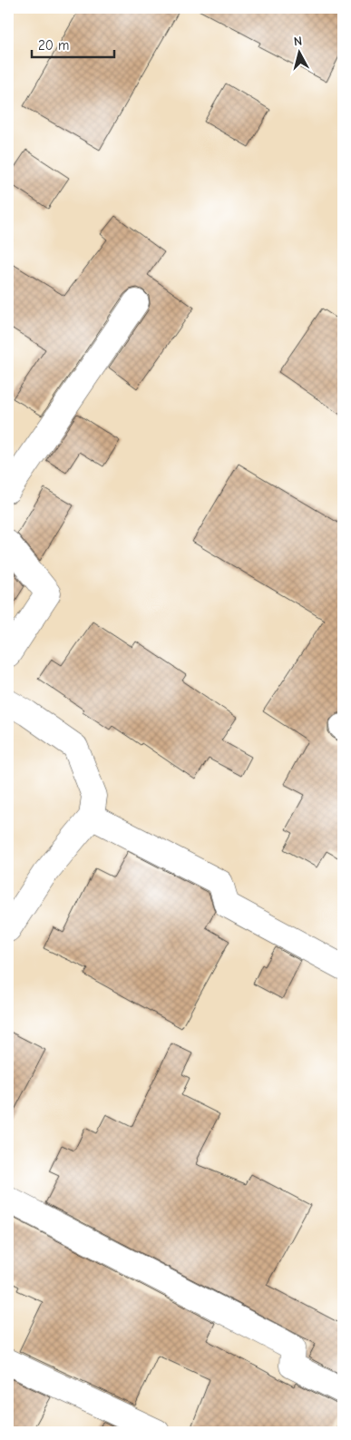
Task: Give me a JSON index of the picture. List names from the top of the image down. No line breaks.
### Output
{"scale_bar":"20 m","north":"top"}
